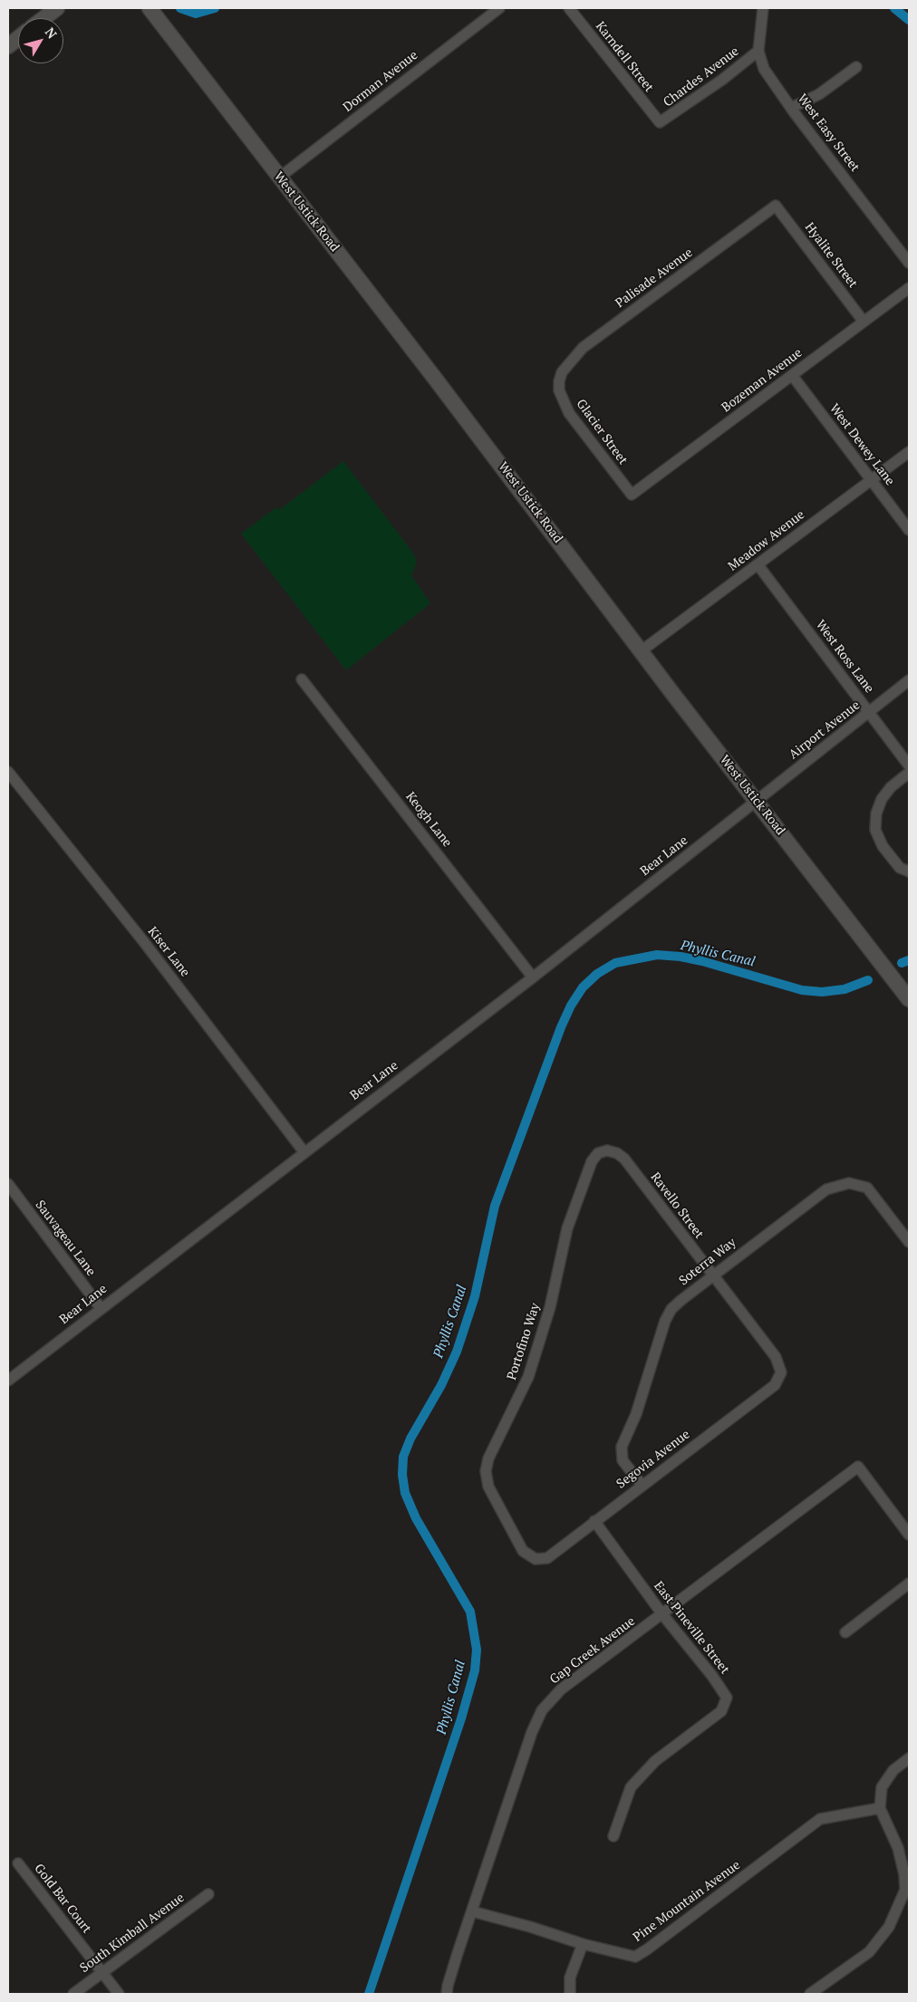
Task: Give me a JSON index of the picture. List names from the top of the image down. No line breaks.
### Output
{"streets":{"main road":["West Ustick Road"],"street":["Karndell Street","Chardes Avenue","Dorman Avenue","West Easy Street","Hyalite Street","Palisade Avenue","Bozeman Avenue","Glacier Street","West Dewey Lane","Meadow Avenue","West Ross Lane","Airport Avenue","Keogh Lane","Bear Lane","Kiser Lane","Ravello Street","Sauvageau Lane","Soterra Way","Portofino Way","Segovia Avenue","East Pineville Street","Gap Creek Avenue","Gold Bar Court","Pine Mountain Avenue","South Kimball Avenue"]},"crossings":[["Karndell Street","Chardes Avenue"],["Chardes Avenue","West Easy Street"],["Dorman Avenue","West Ustick Road"],["West Ustick Road","Meadow Avenue"],["West Ustick Road","Airport Avenue"],["West Ustick Road","Bear Lane"],["Hyalite Street","Palisade Avenue"],["Hyalite Street","Bozeman Avenue"],["Palisade Avenue","Glacier Street"],["Bozeman Avenue","Glacier Street"],["Bozeman Avenue","West Dewey Lane"],["West Dewey Lane","Meadow Avenue"],["Meadow Avenue","West Ross Lane"],["West Ross Lane","Airport Avenue"],["Airport Avenue","Bear Lane"],["Keogh Lane","Bear Lane"],["Bear Lane","Kiser Lane"],["Bear Lane","Sauvageau Lane"],["Ravello Street","Soterra Way"],["Ravello Street","Portofino Way"],["Ravello Street","Segovia Avenue"],["Soterra Way","Segovia Avenue"],["Portofino Way","Segovia Avenue"],["Segovia Avenue","East Pineville Street"],["East Pineville Street","Gap Creek Avenue"],["Gap Creek Avenue","Pine Mountain Avenue"],["Gold Bar Court","South Kimball Avenue"]],"water":["Phyllis Canal"],"north":"top right"}
